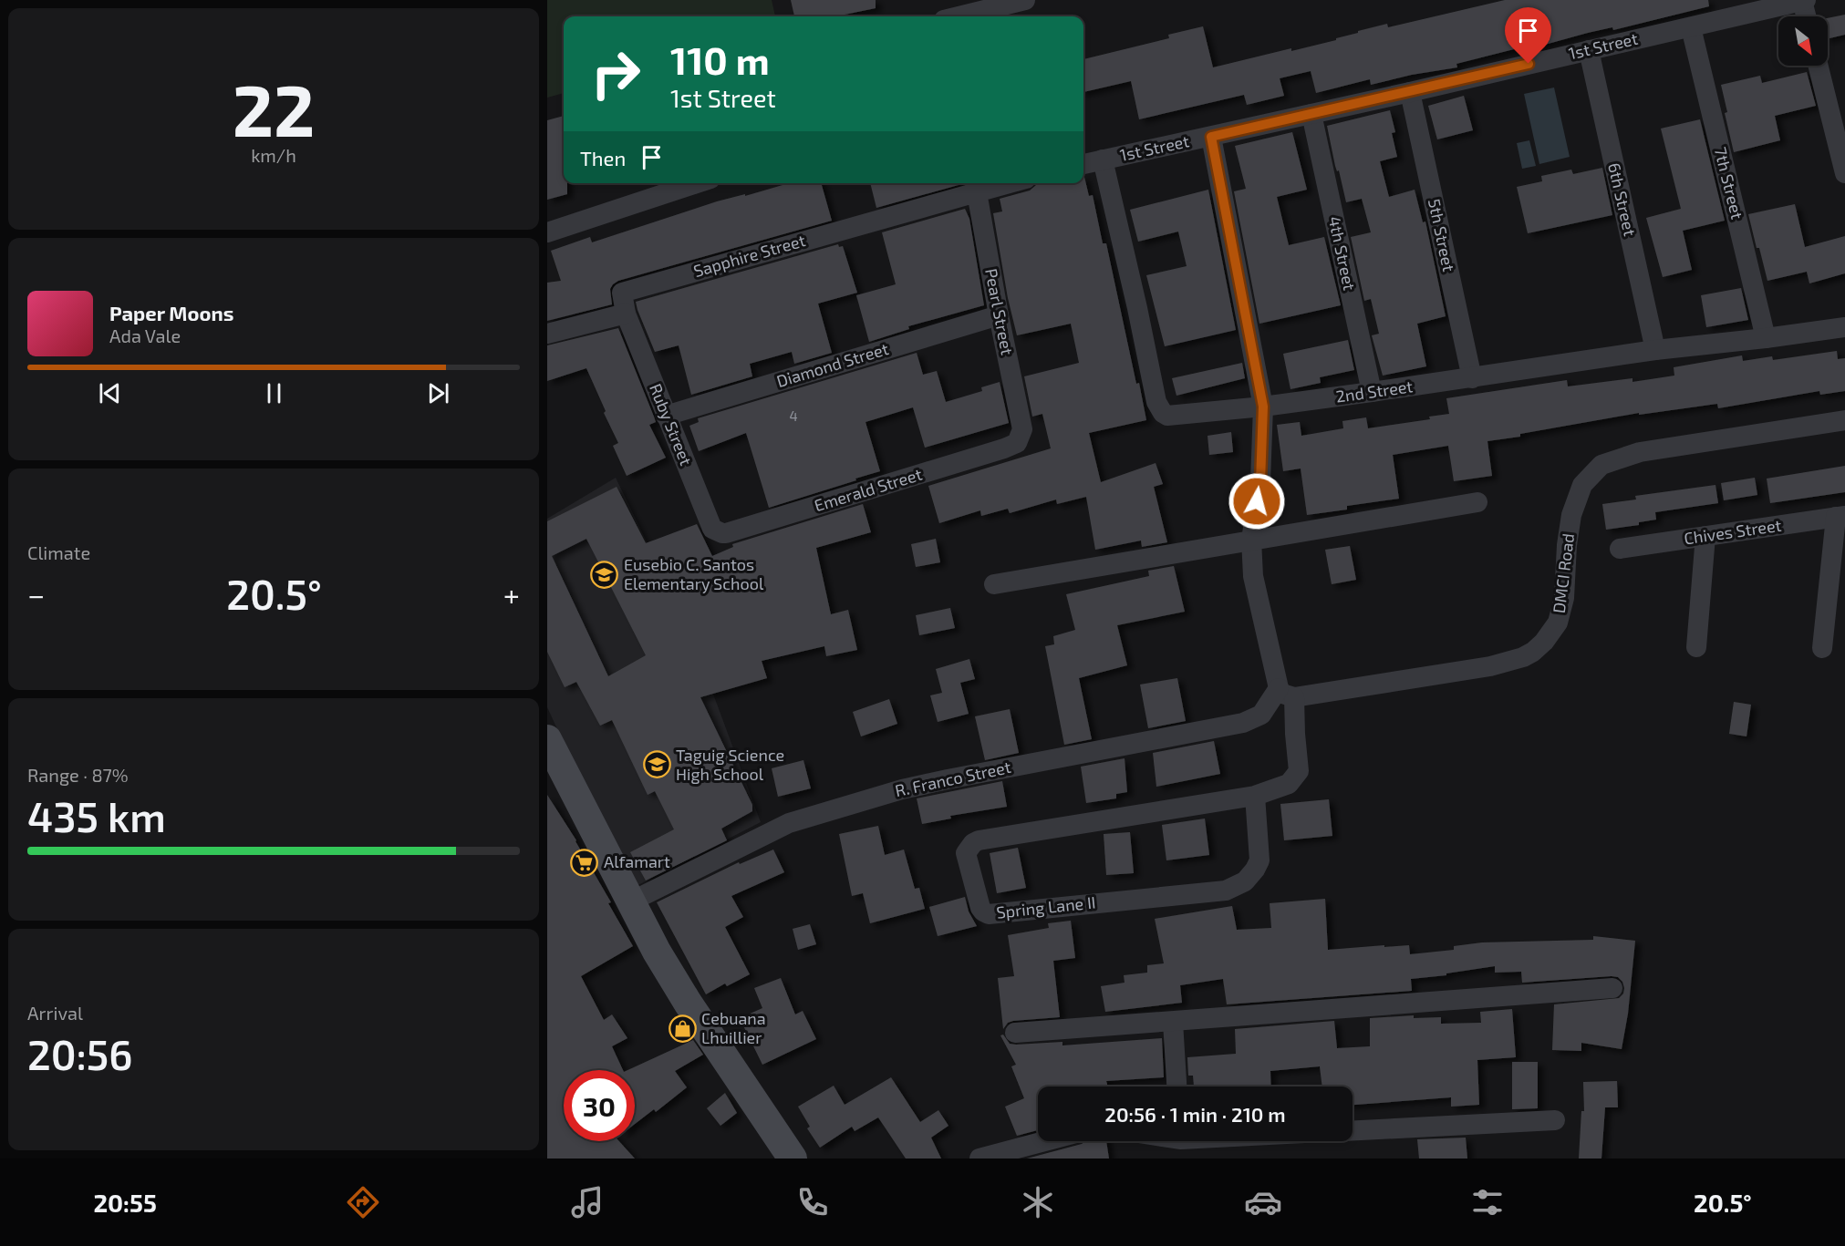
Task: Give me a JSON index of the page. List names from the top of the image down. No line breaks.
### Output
{"streets":{"street":["1st Street","7th Street","6th Street","5th Street","4th Street","Sapphire Street","Pearl Street","Diamond Street","2nd Street","Ruby Street","Emerald Street","Chives Street","DMCI Road","R. Franco Street","Spring Lane II"]},"crossings":[["1st Street","7th Street"],["1st Street","6th Street"],["1st Street","5th Street"],["1st Street","4th Street"],["1st Street","2nd Street"],["7th Street","2nd Street"],["6th Street","2nd Street"],["5th Street","2nd Street"],["4th Street","2nd Street"],["Sapphire Street","Pearl Street"],["Sapphire Street","Ruby Street"],["Pearl Street","Diamond Street"],["Pearl Street","Emerald Street"],["Diamond Street","Ruby Street"],["Ruby Street","Emerald Street"],["DMCI Road","R. Franco Street"],["DMCI Road","Spring Lane II"],["R. Franco Street","Spring Lane II"]],"places":{"school or university":["Eusebio C. Santos Elementary School","Taguig Science High School"],"supermarket":["Alfamart"],"shop":["Cebuana Lhuillier"]},"house_numbers":["4"],"north":"bottom right","page":{"tile":[["22","km/h"],"Climate",["Range · 87%","435 km"],["Arrival","20:56"]],"turn":["110 m","1st Street"],"then":"Then","song":["Paper Moons","Ada Vale"],"heat":["−","20.5°","+"],"limit":"30","trip":"20:56 · 1 min · 210 m","tabs":["20:55","20.5°"]}}
